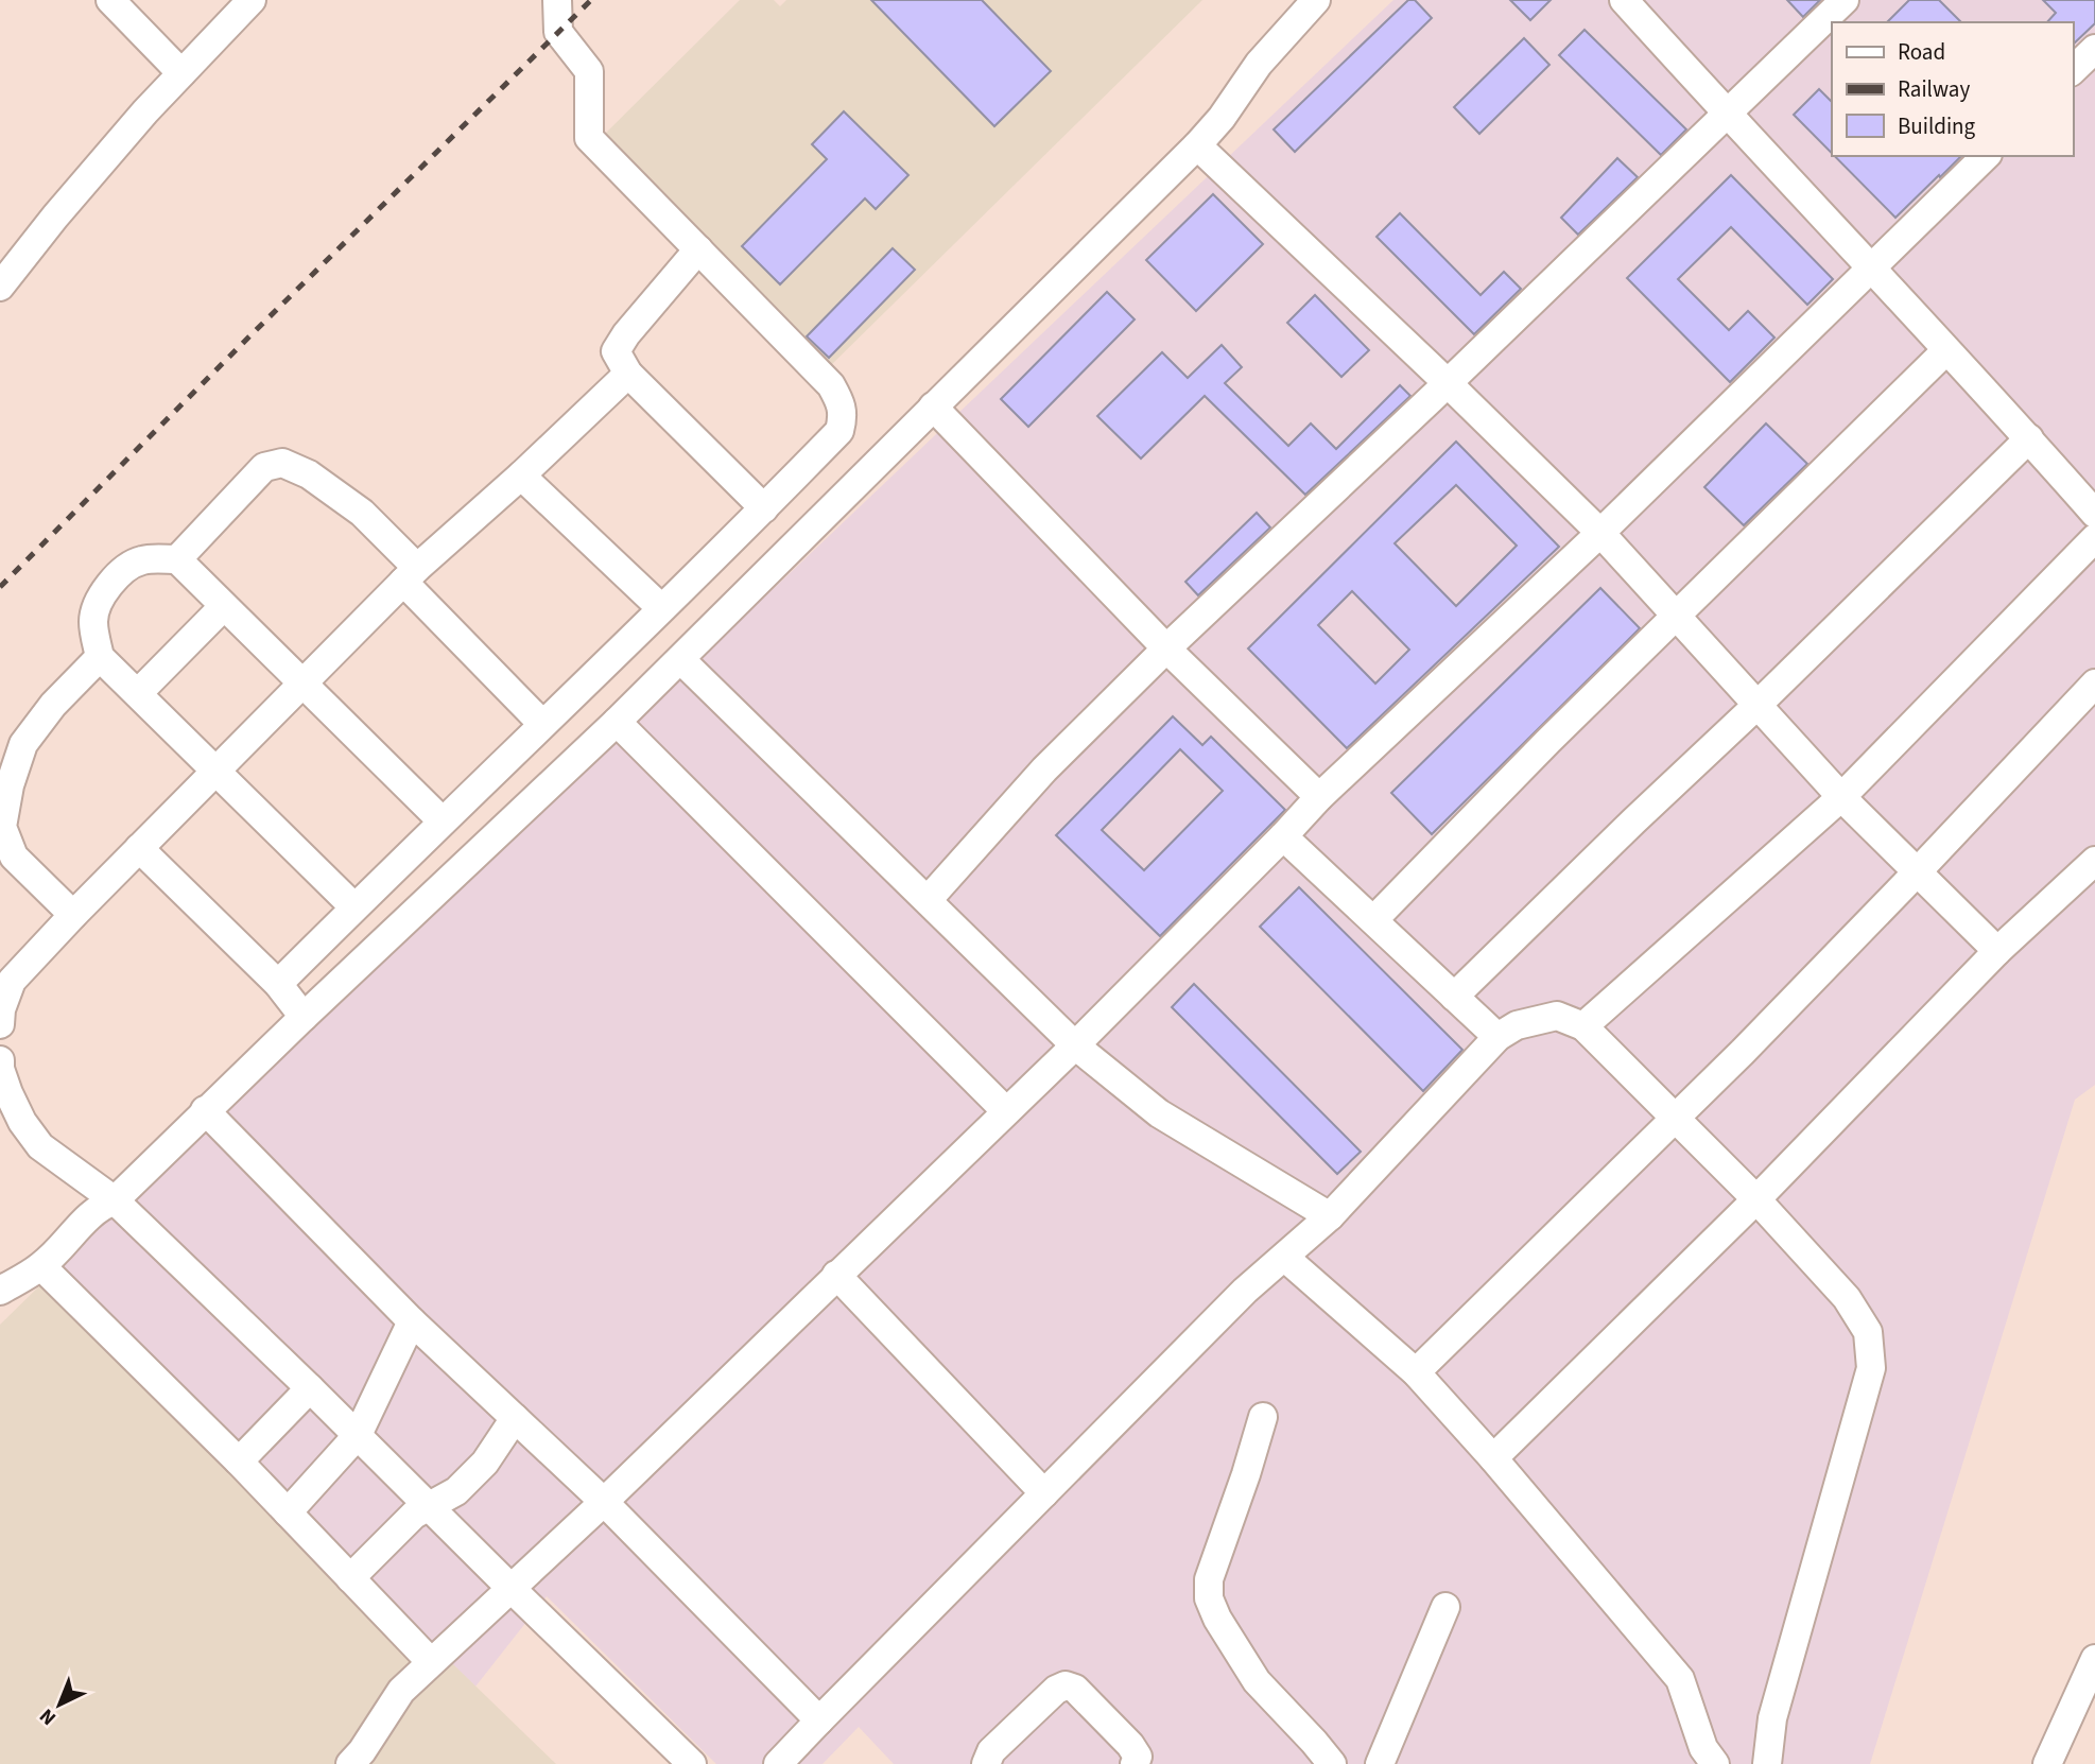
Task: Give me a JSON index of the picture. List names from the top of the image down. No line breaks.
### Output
{"legend":["Road","Railway","Building"],"north":"bottom left"}
